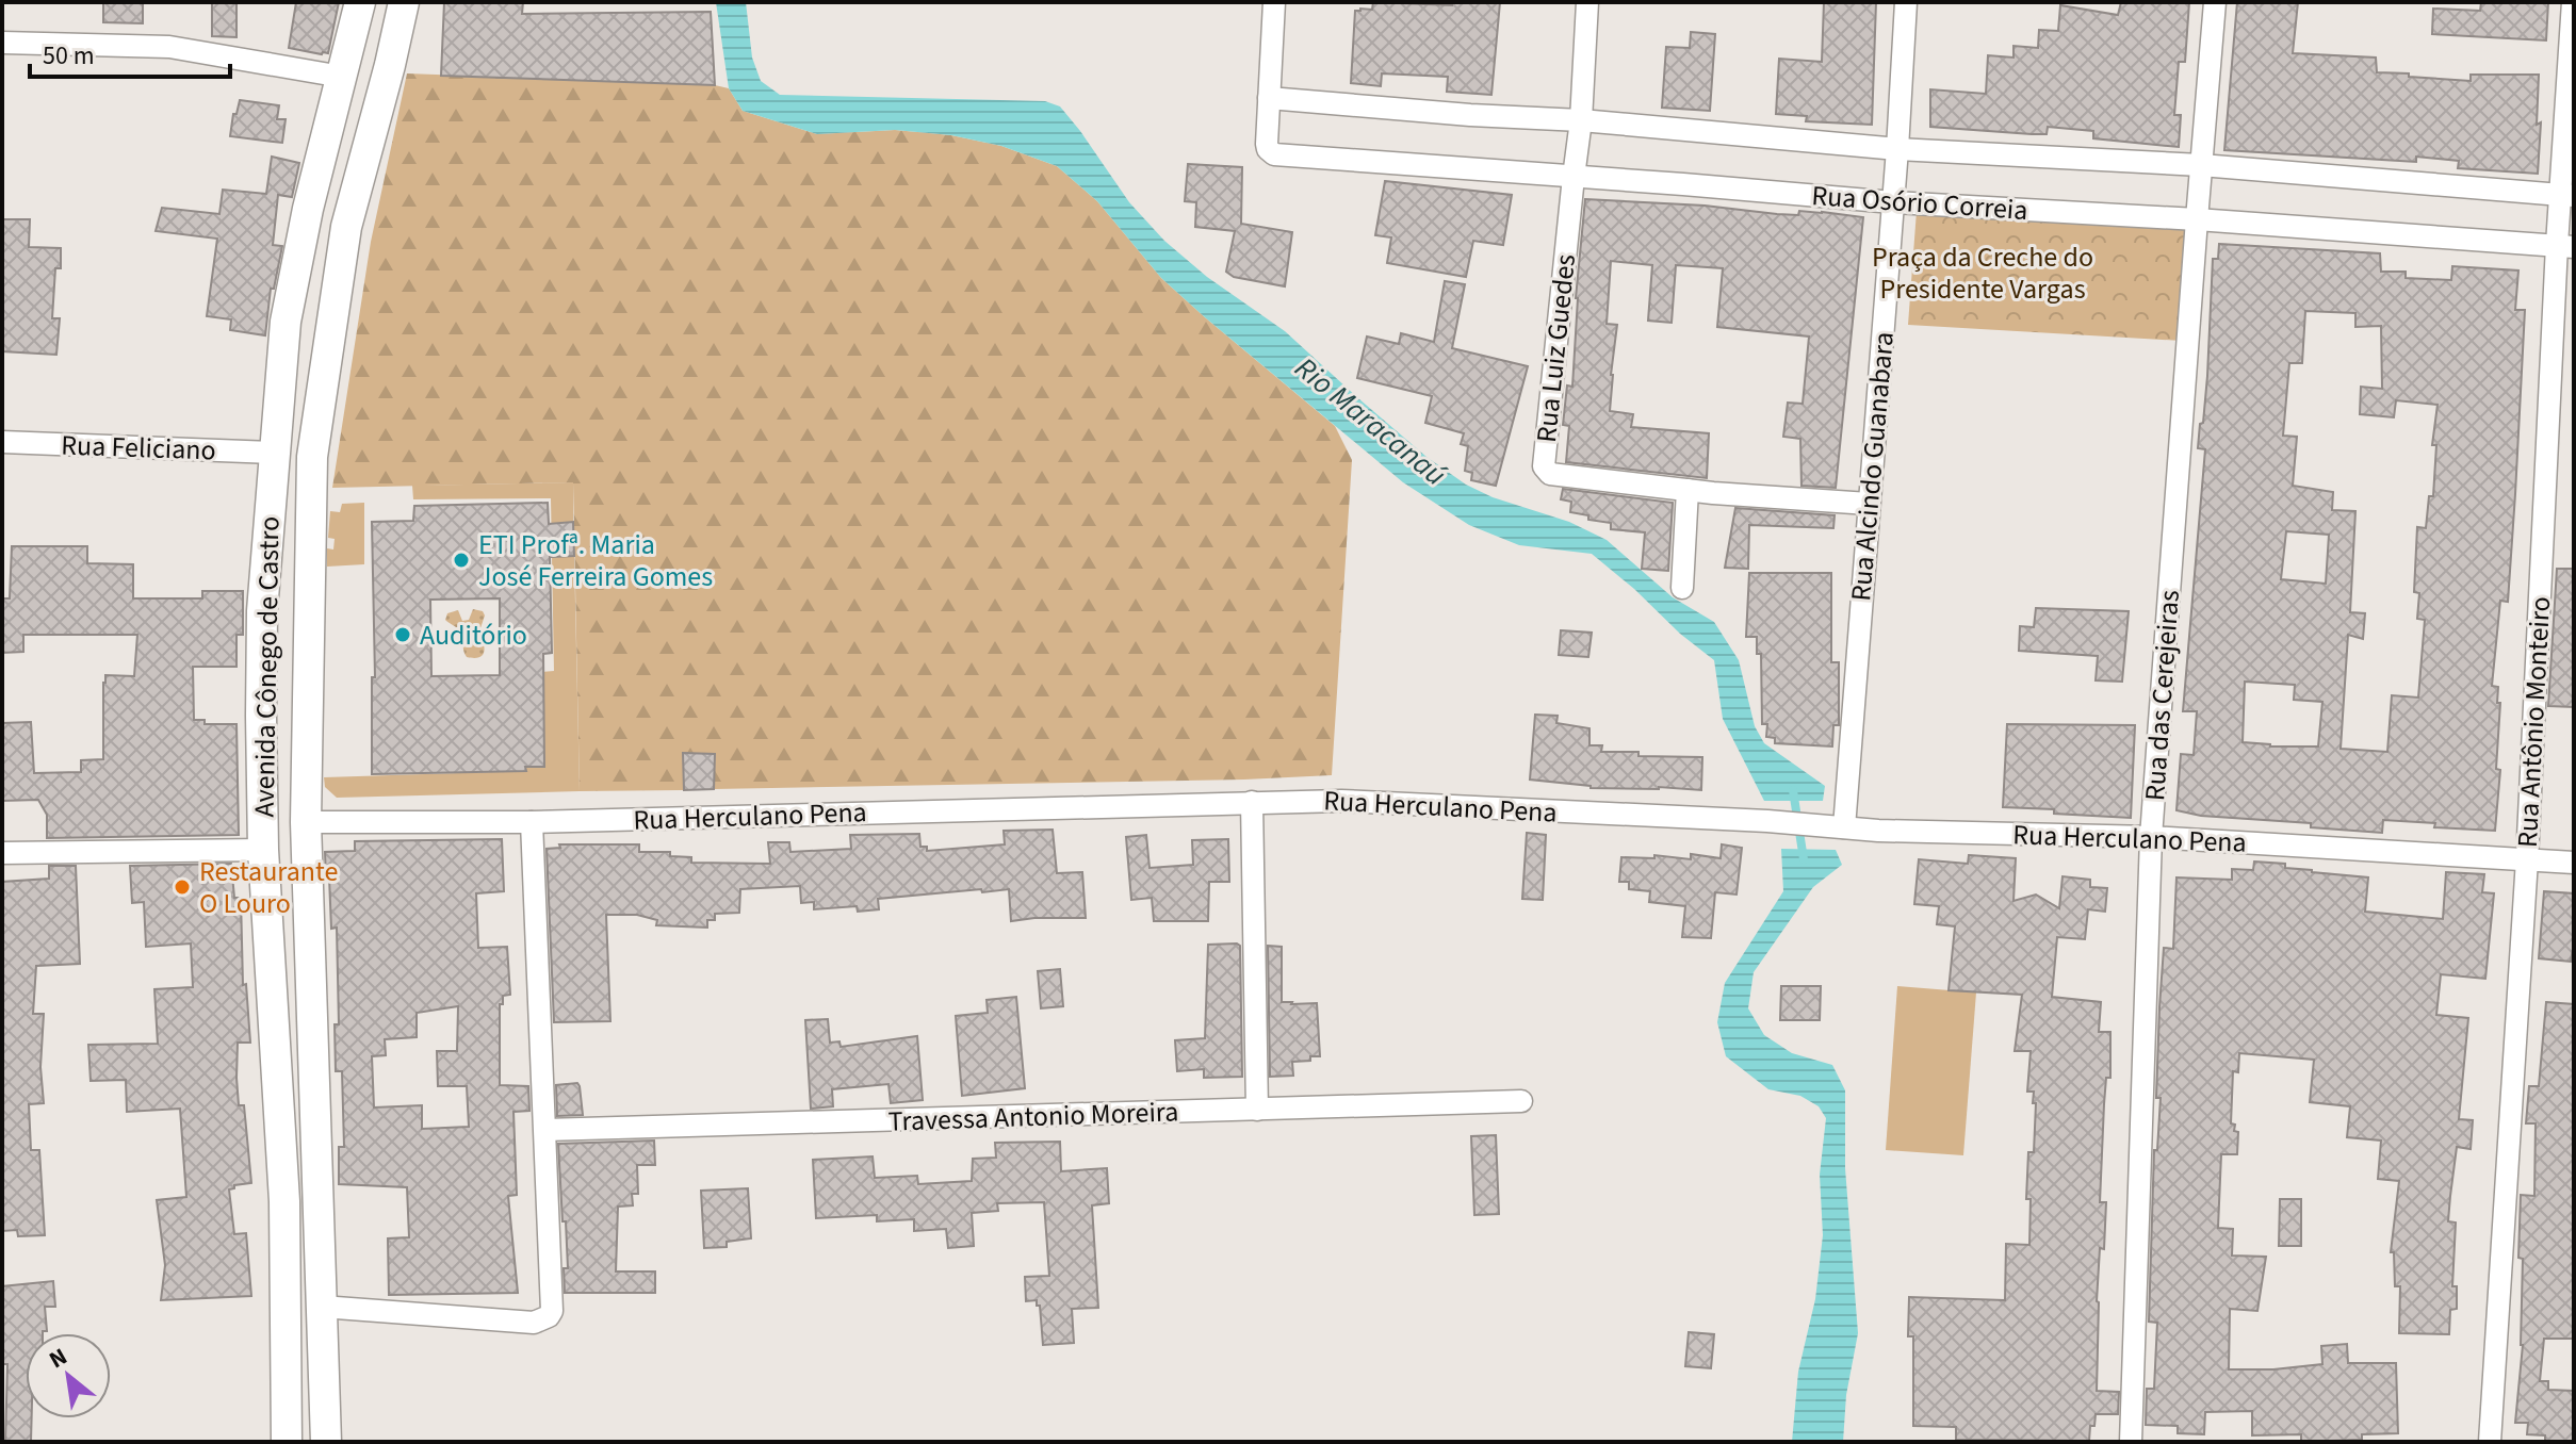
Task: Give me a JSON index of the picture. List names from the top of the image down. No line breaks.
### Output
{"streets":{"main road":["Avenida Cônego de Castro"],"street":["Rua Osório Correia","Rua Luiz Guedes","Rua Feliciano","Rua Alcindo Guanabara","Rua das Cerejeiras","Rua Antônio Monteiro","Rua Herculano Pena","Travessa Antonio Moreira"]},"crossings":[["Rua Osório Correia","Rua Luiz Guedes"],["Rua Osório Correia","Rua Alcindo Guanabara"],["Rua Osório Correia","Rua das Cerejeiras"],["Rua Osório Correia","Rua Antônio Monteiro"],["Rua Luiz Guedes","Rua Alcindo Guanabara"],["Rua Feliciano","Avenida Cônego de Castro"],["Rua Alcindo Guanabara","Rua Herculano Pena"],["Avenida Cônego de Castro","Rua Herculano Pena"],["Rua das Cerejeiras","Rua Herculano Pena"],["Rua Antônio Monteiro","Rua Herculano Pena"]],"water":["Rio Maracanaú"],"parks":["Praça da Creche do Presidente Vargas"],"places":["ETI Profª. Maria José Ferreira Gomes","Auditório","Restaurante O Louro"],"scale_bar":"50 m","north":"top left"}
